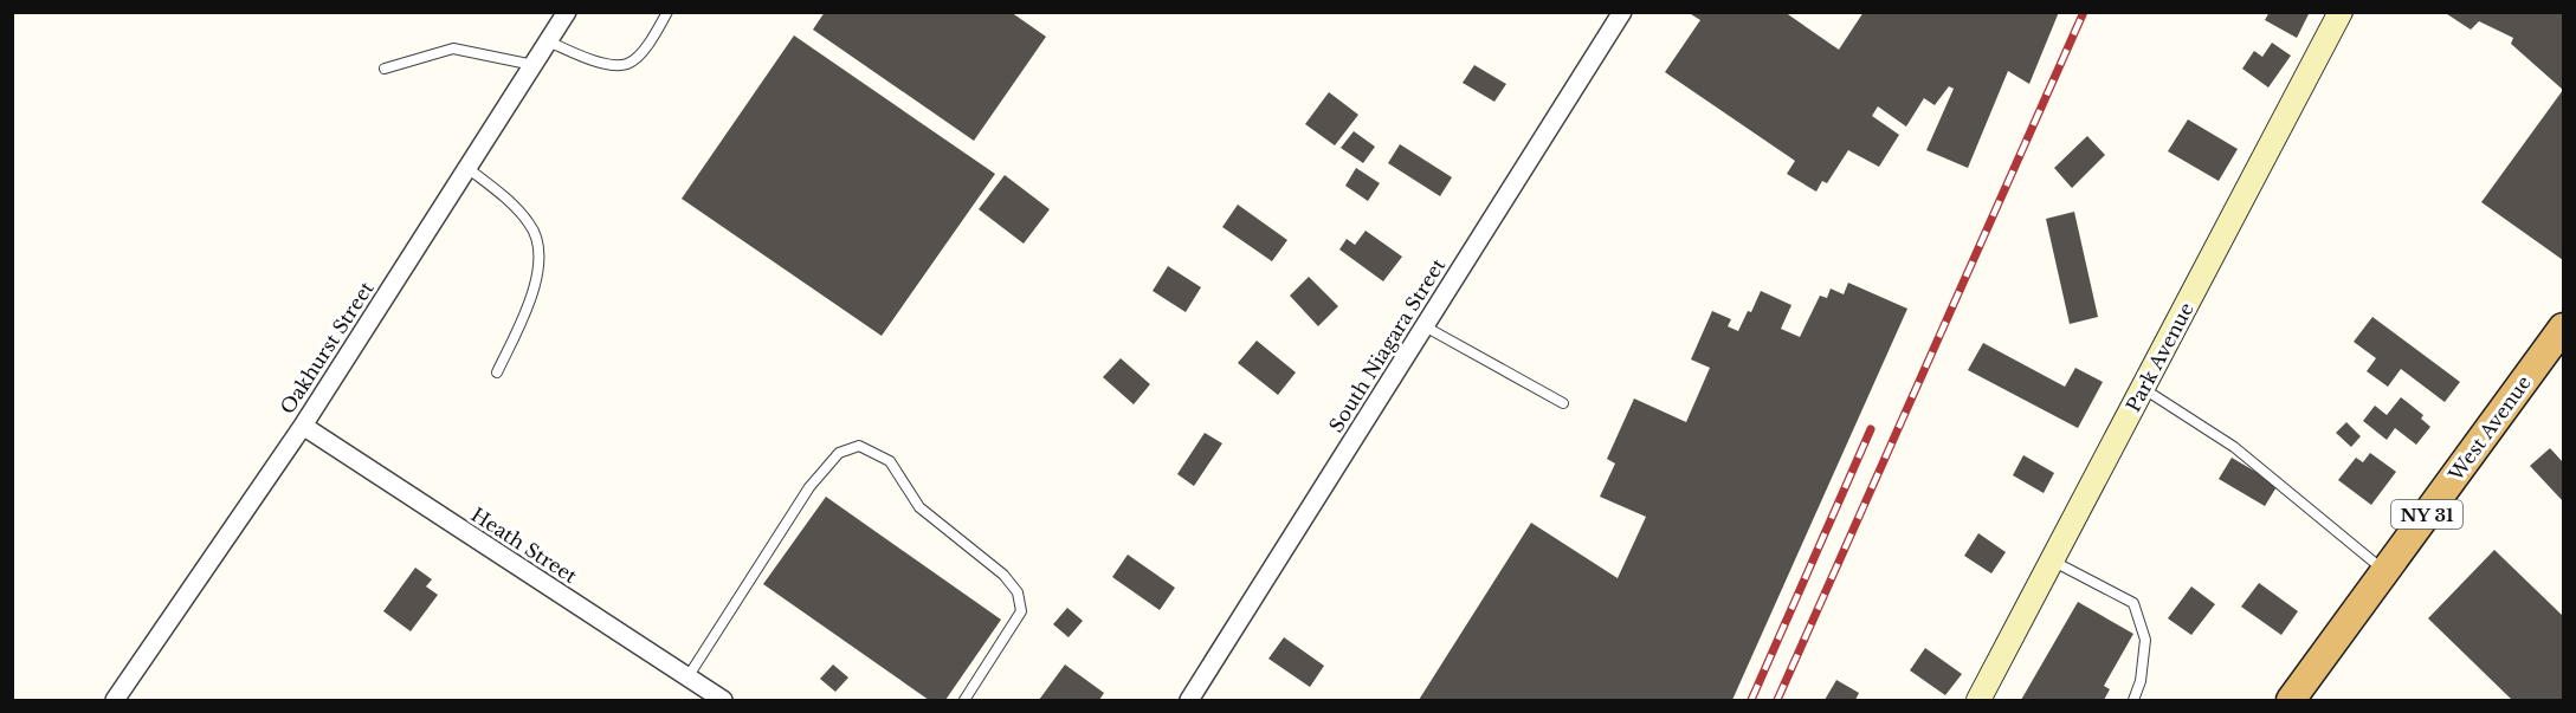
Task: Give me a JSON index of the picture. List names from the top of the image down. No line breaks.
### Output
{"streets":{"highway":["West Avenue","NY 31"],"main road":["Park Avenue"],"street":["South Niagara Street","Oakhurst Street","Heath Street"]},"crossings":[["Oakhurst Street","Heath Street"]]}
